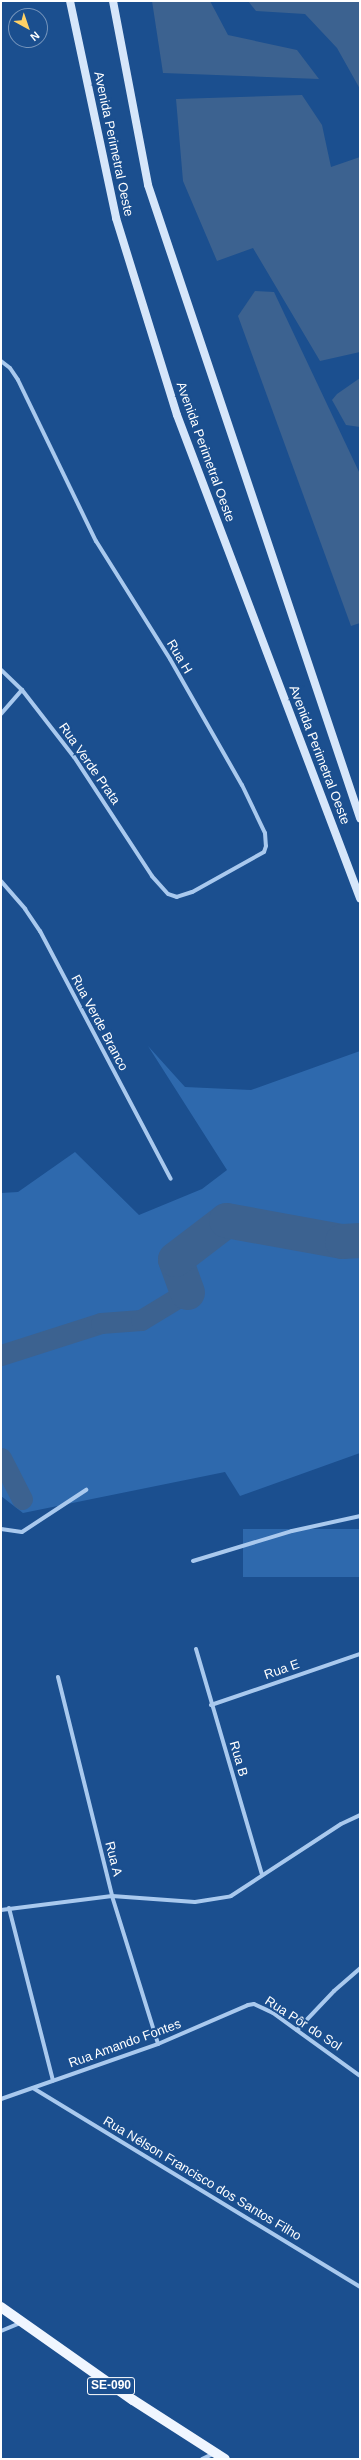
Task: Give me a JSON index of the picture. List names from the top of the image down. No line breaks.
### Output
{"streets":{"main road":["Avenida Perimetral Oeste","SE-090"],"street":["Rua H","Rua Verde Prata","Rua Verde Branco","Rua E","Rua B","Rua A","Rua Pôr do Sol","Rua Amando Fontes","Rua Nélson Francisco dos Santos Filho"]},"crossings":[["Rua H","Rua Verde Prata"],["Rua E","Rua B"],["Rua A","Rua Amando Fontes"],["Rua Pôr do Sol","Rua Amando Fontes"],["Rua Amando Fontes","Rua Nélson Francisco dos Santos Filho"]],"north":"bottom right"}
